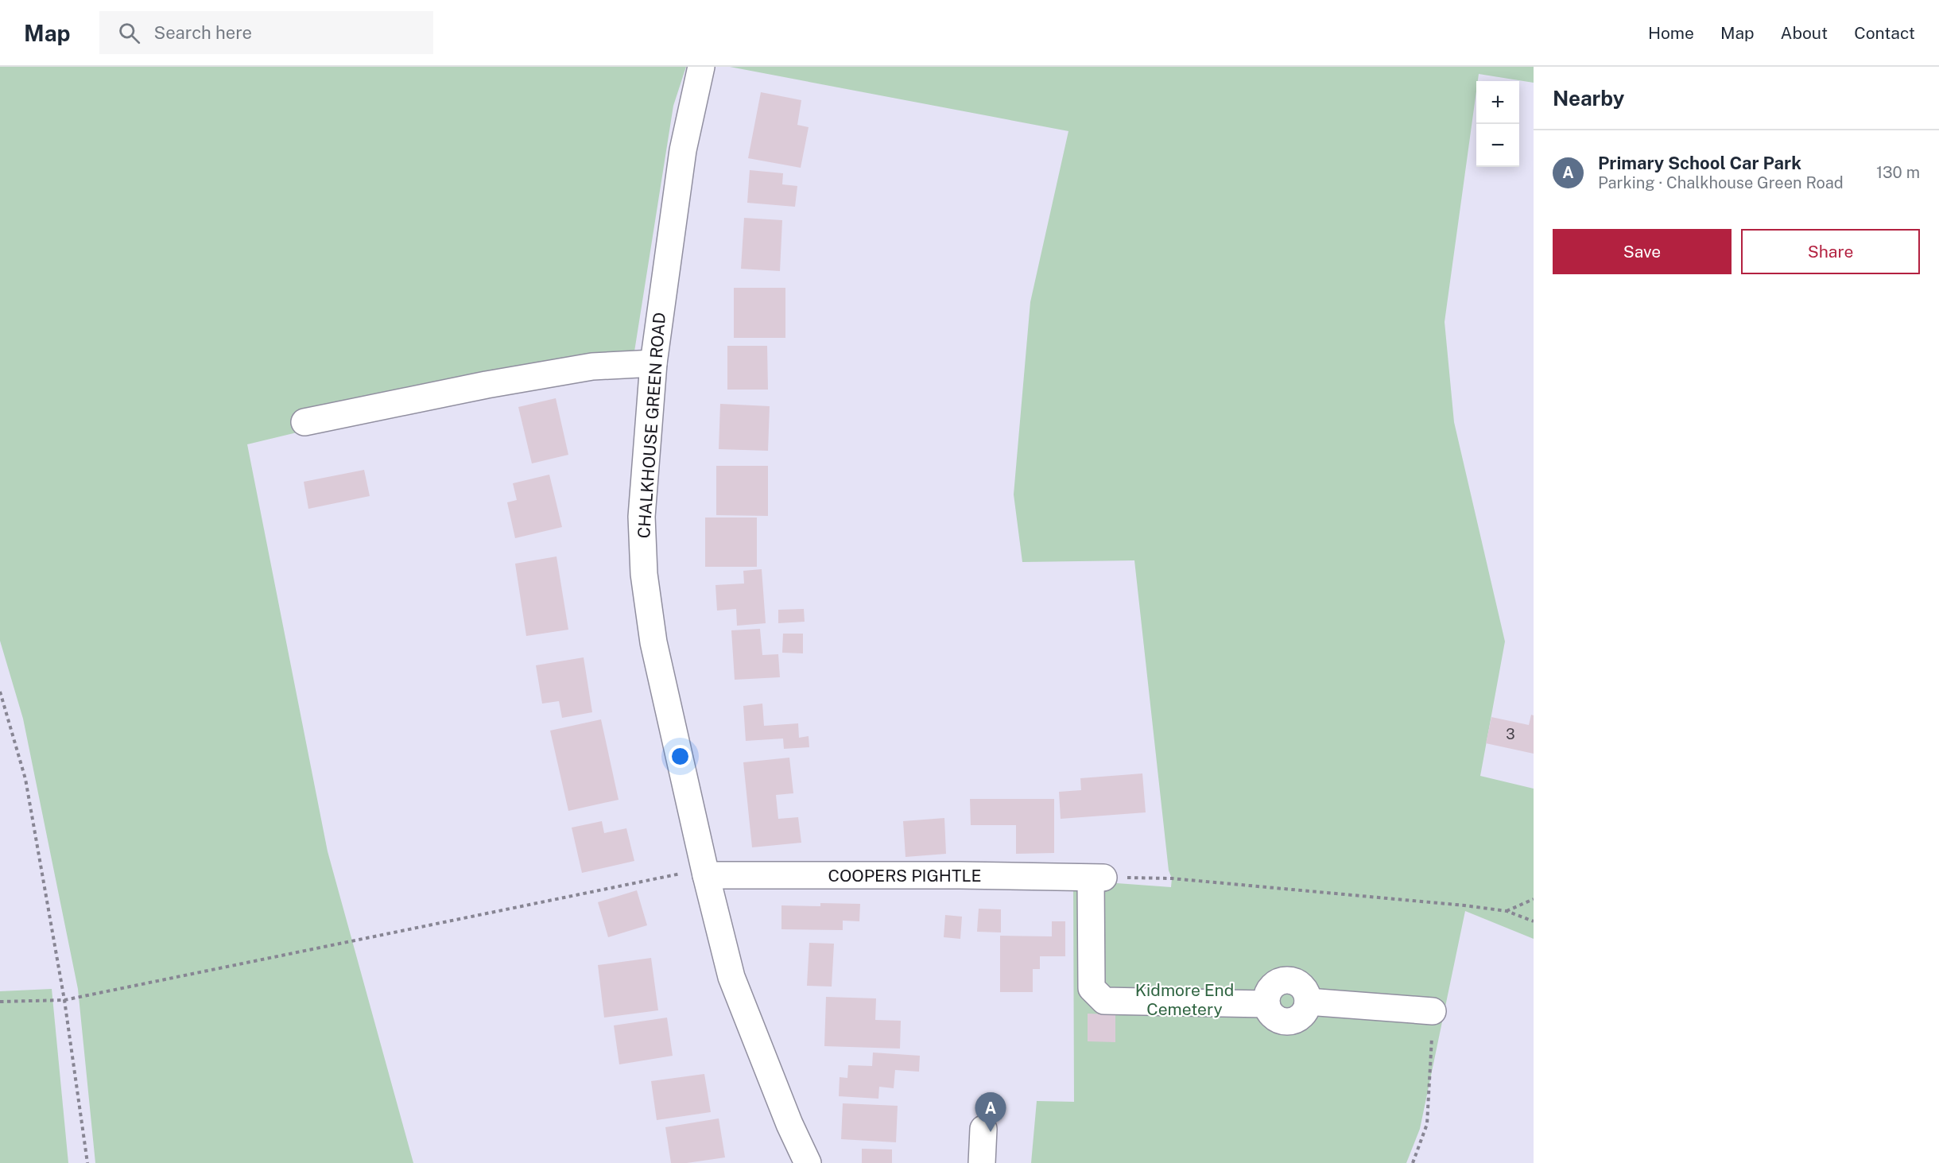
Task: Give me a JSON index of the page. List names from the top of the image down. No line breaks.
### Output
{"streets":{"street":["CHALKHOUSE GREEN ROAD","COOPERS PIGHTLE"]},"crossings":[["CHALKHOUSE GREEN ROAD","COOPERS PIGHTLE"]],"parks":["Kidmore End Cemetery"],"house_numbers":["3"],"page":{"header":"Map","search":"Search here","nav":["Home","Map","About","Contact"],"heading":"Nearby","map_buttons":["+","−"],"list":[{"mark":"A","name":"Primary School Car Park","note":"Parking · Chalkhouse Green Road","value":"130 m"}],"buttons":["Save","Share"],"pins":"A"}}
